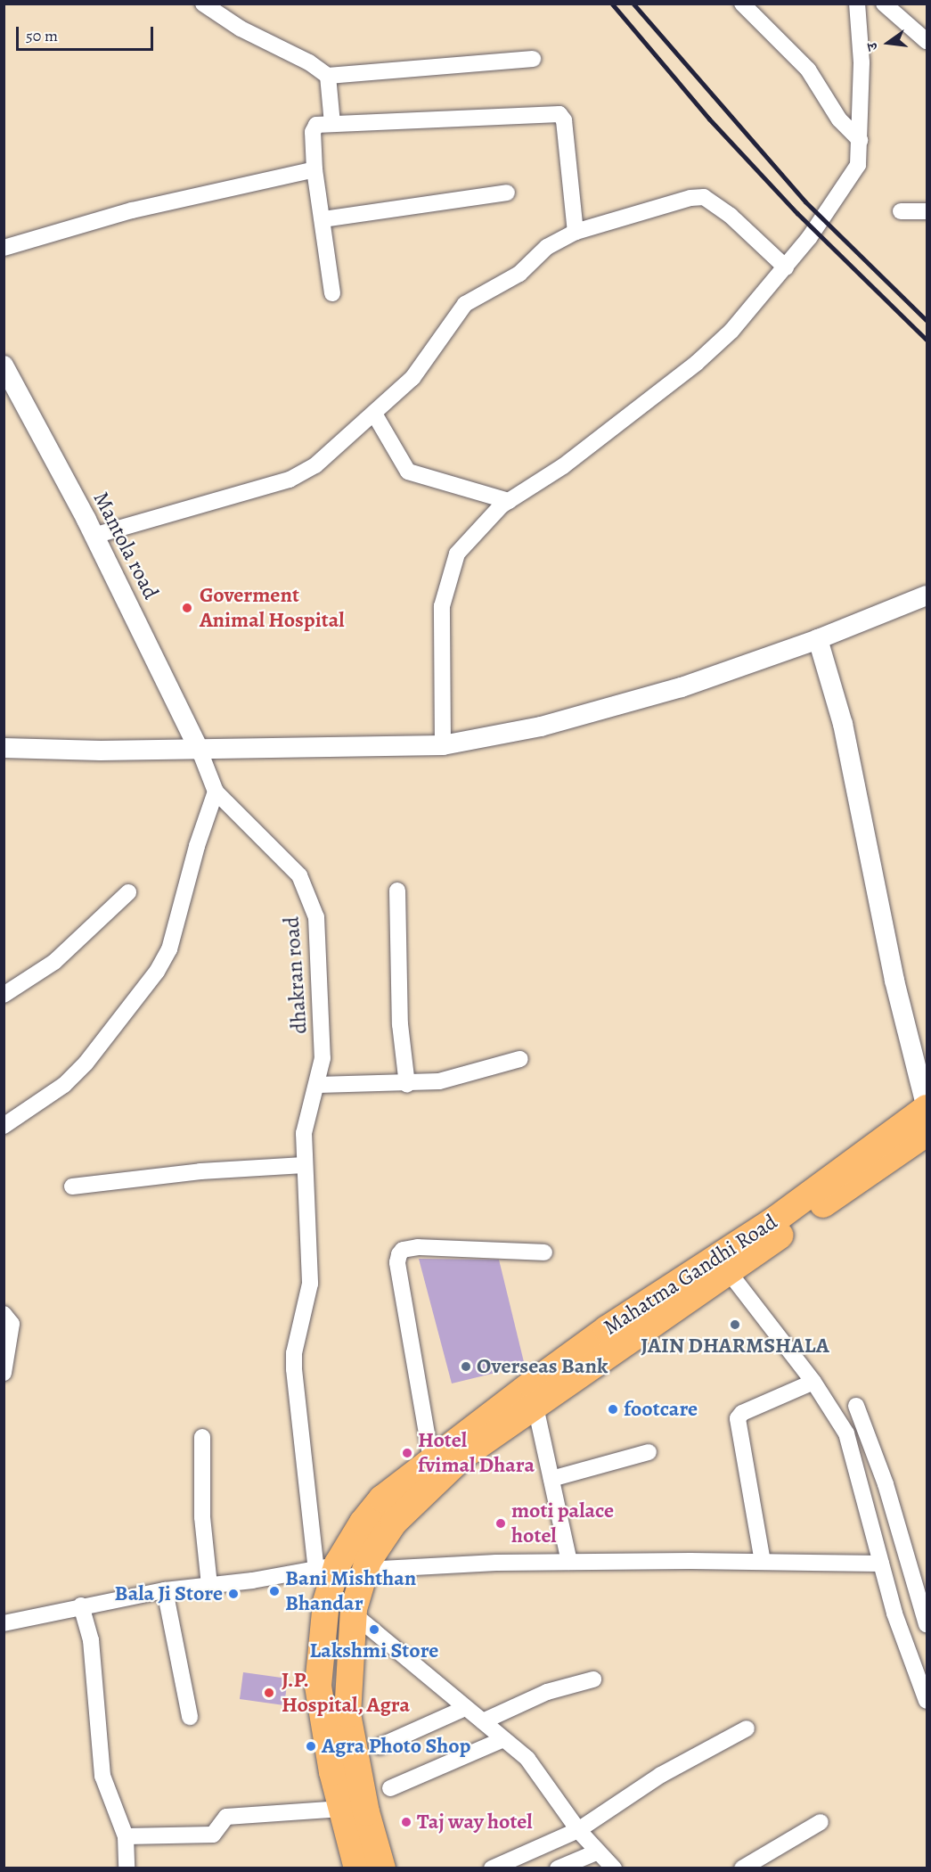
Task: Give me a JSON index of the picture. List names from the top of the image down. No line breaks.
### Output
{"streets":{"highway":["Mahatma Gandhi Road"],"street":["Mantola road","dhakran road"]},"crossings":[["dhakran road","Mahatma Gandhi Road"]],"places":["Goverment Animal Hospital","JAIN DHARMSHALA","Overseas Bank","footcare","Hotel fvimal Dhara","moti palace hotel","Bani Mishthan Bhandar","Bala Ji Store","Lakshmi Store","J.P. Hospital, Agra","Agra Photo Shop","Taj way hotel"],"scale_bar":"50 m","north":"left"}
